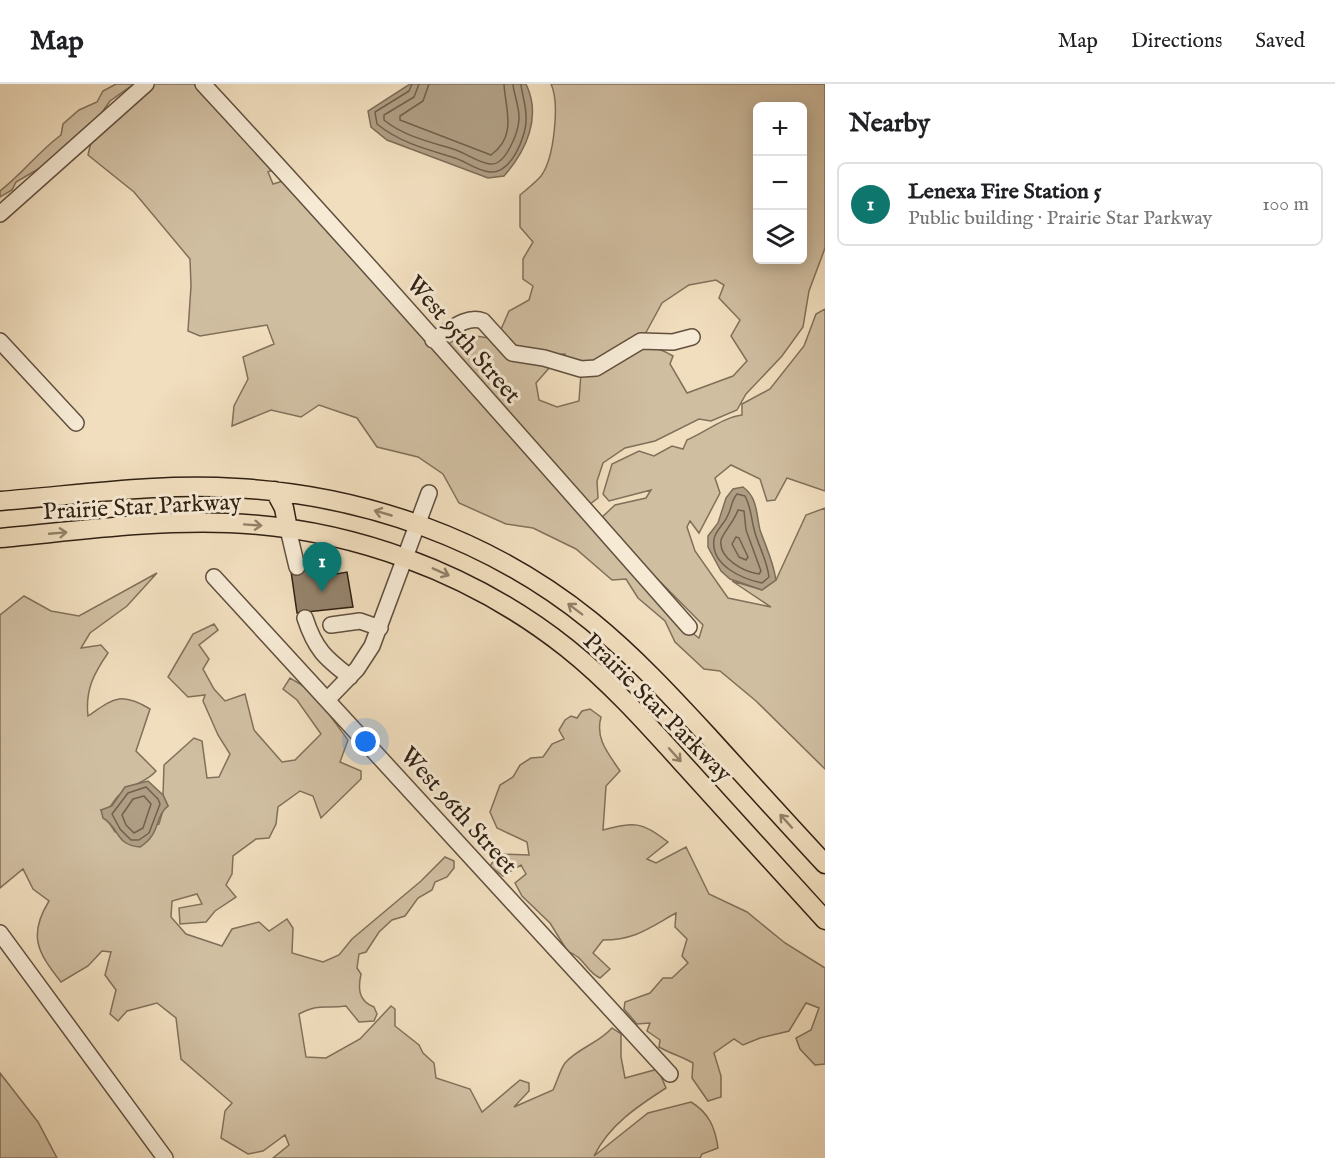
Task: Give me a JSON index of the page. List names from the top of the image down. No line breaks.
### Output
{"streets":{"main road":["Prairie Star Parkway"],"street":["West 95th Street","West 96th Street"]},"page":{"header":"Map","nav":["Map","Directions","Saved"],"heading":"Nearby","map_buttons":["+","−"],"list":[{"mark":"1","name":"Lenexa Fire Station 5","note":"Public building · Prairie Star Parkway","value":"100 m"}],"pins":"1"}}
